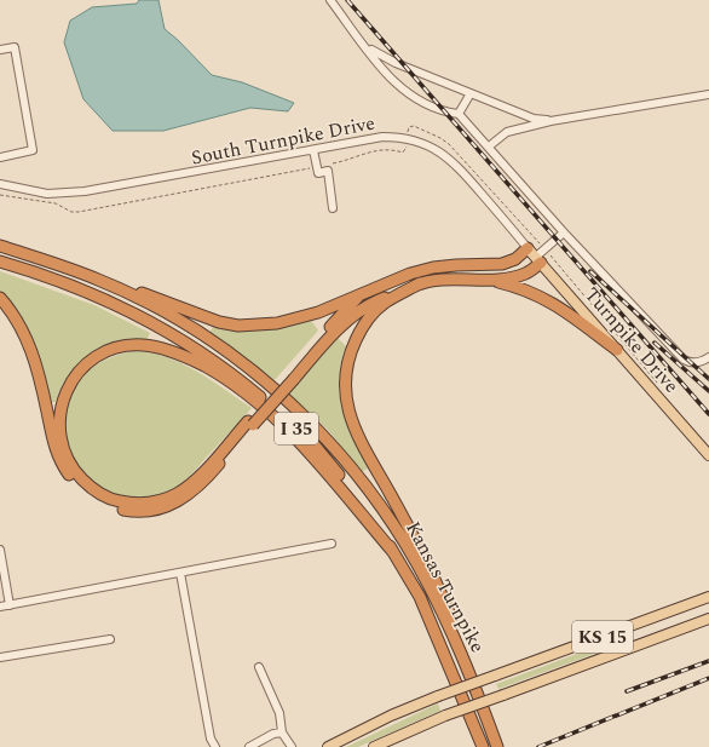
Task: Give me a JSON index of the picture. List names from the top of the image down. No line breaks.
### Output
{"streets":{"highway":["I 35","Kansas Turnpike"],"main road":["Turnpike Drive","KS 15"],"street":["South Turnpike Drive"]},"crossings":[["South Turnpike Drive","Turnpike Drive"]]}
